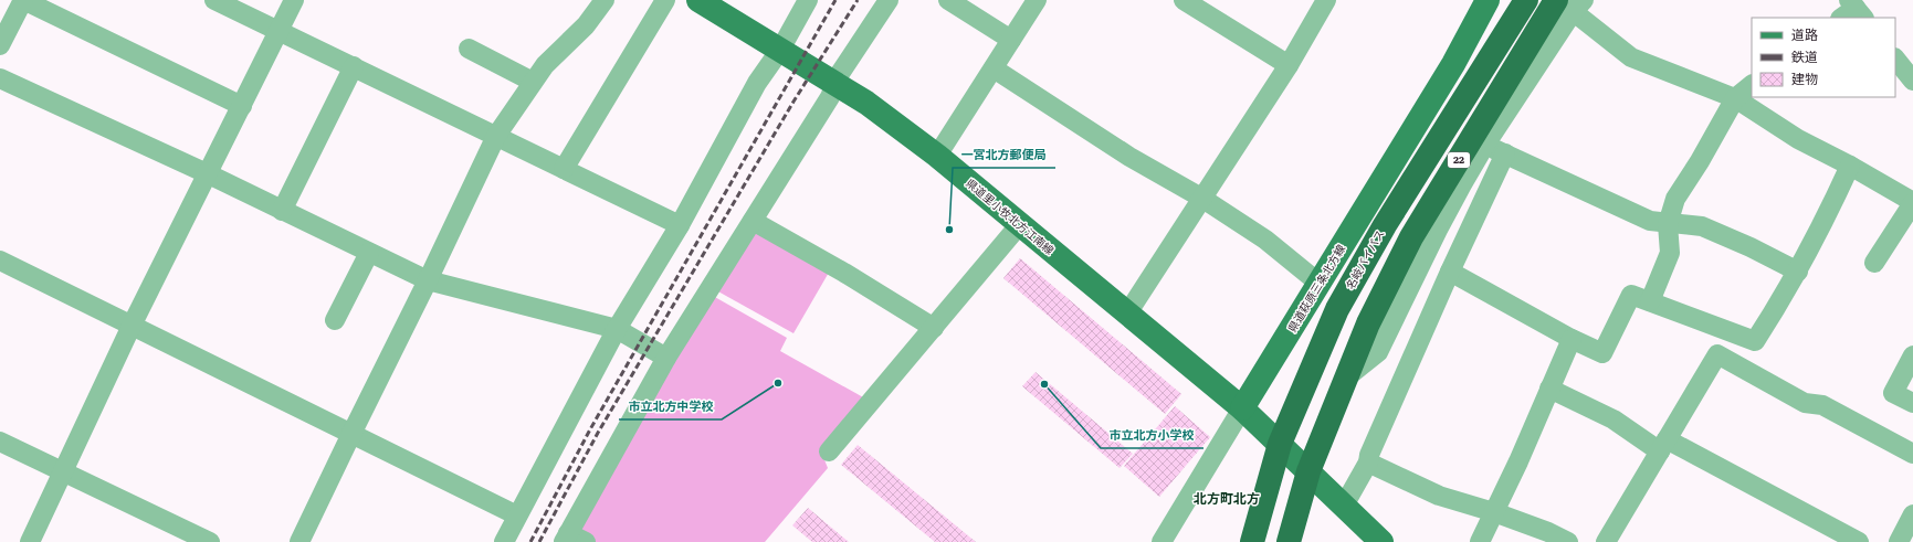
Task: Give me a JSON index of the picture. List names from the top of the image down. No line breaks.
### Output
{"streets":{"highway":["22","名岐バイパス"],"main road":["県道里小牧北方江南線","県道萩原三条北方線"]},"crossings":[["県道里小牧北方江南線","県道萩原三条北方線"]],"districts":["北方町北方"],"places":["一宮北方郵便局","市立北方中学校","市立北方小学校"],"legend":["道路","鉄道","建物"]}
